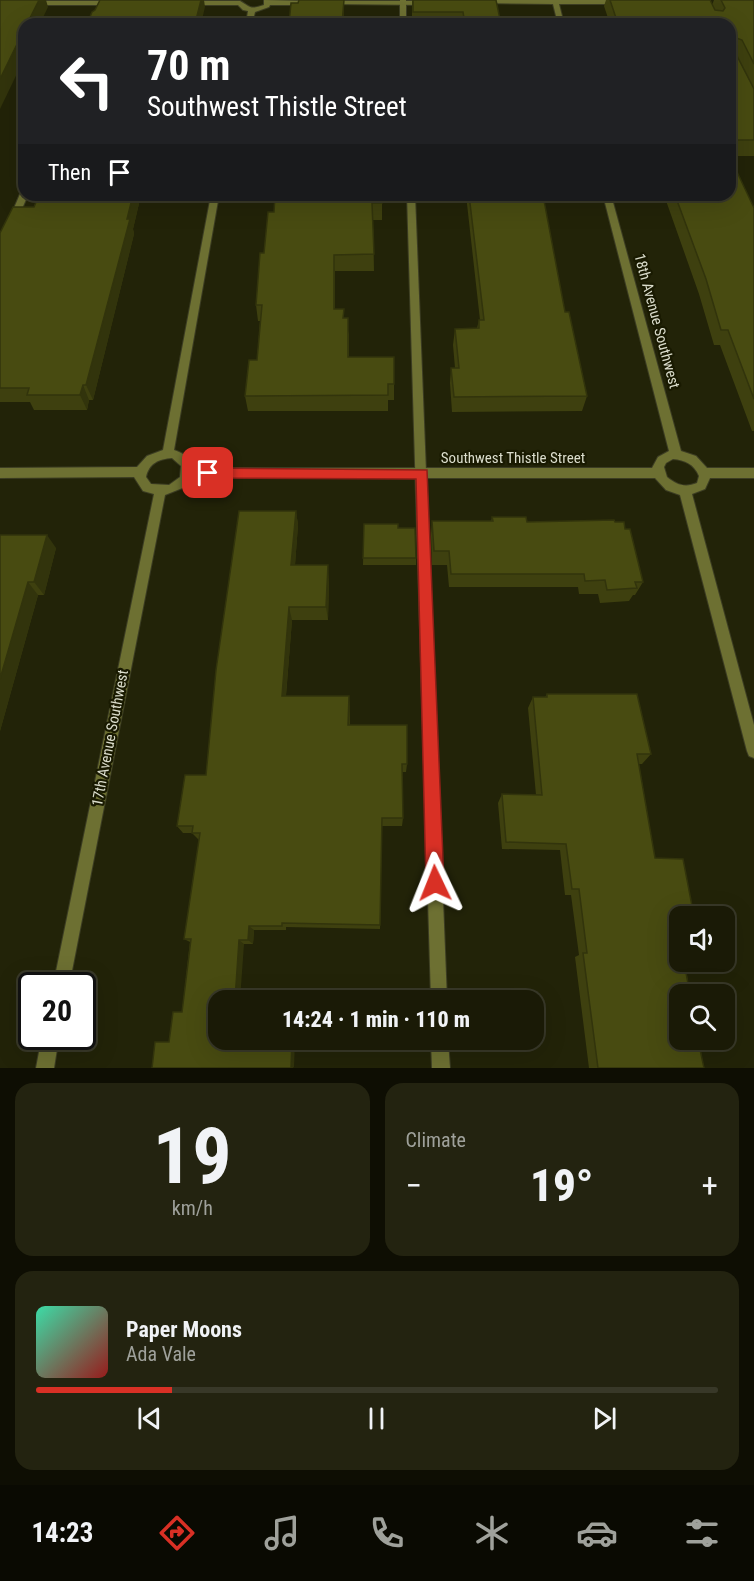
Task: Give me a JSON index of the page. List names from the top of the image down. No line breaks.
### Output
{"streets":{"street":["18th Avenue Southwest","Southwest Thistle Street","17th Avenue Southwest"]},"crossings":[["18th Avenue Southwest","Southwest Thistle Street"],["Southwest Thistle Street","17th Avenue Southwest"]],"page":{"turn":["70 m","Southwest Thistle Street"],"then":"Then","limit":"20","trip":"14:24 · 1 min · 110 m","tile":[["19","km/h"],"Climate"],"heat":["−","19°","+"],"song":["Paper Moons","Ada Vale"],"tabs":"14:23"}}
